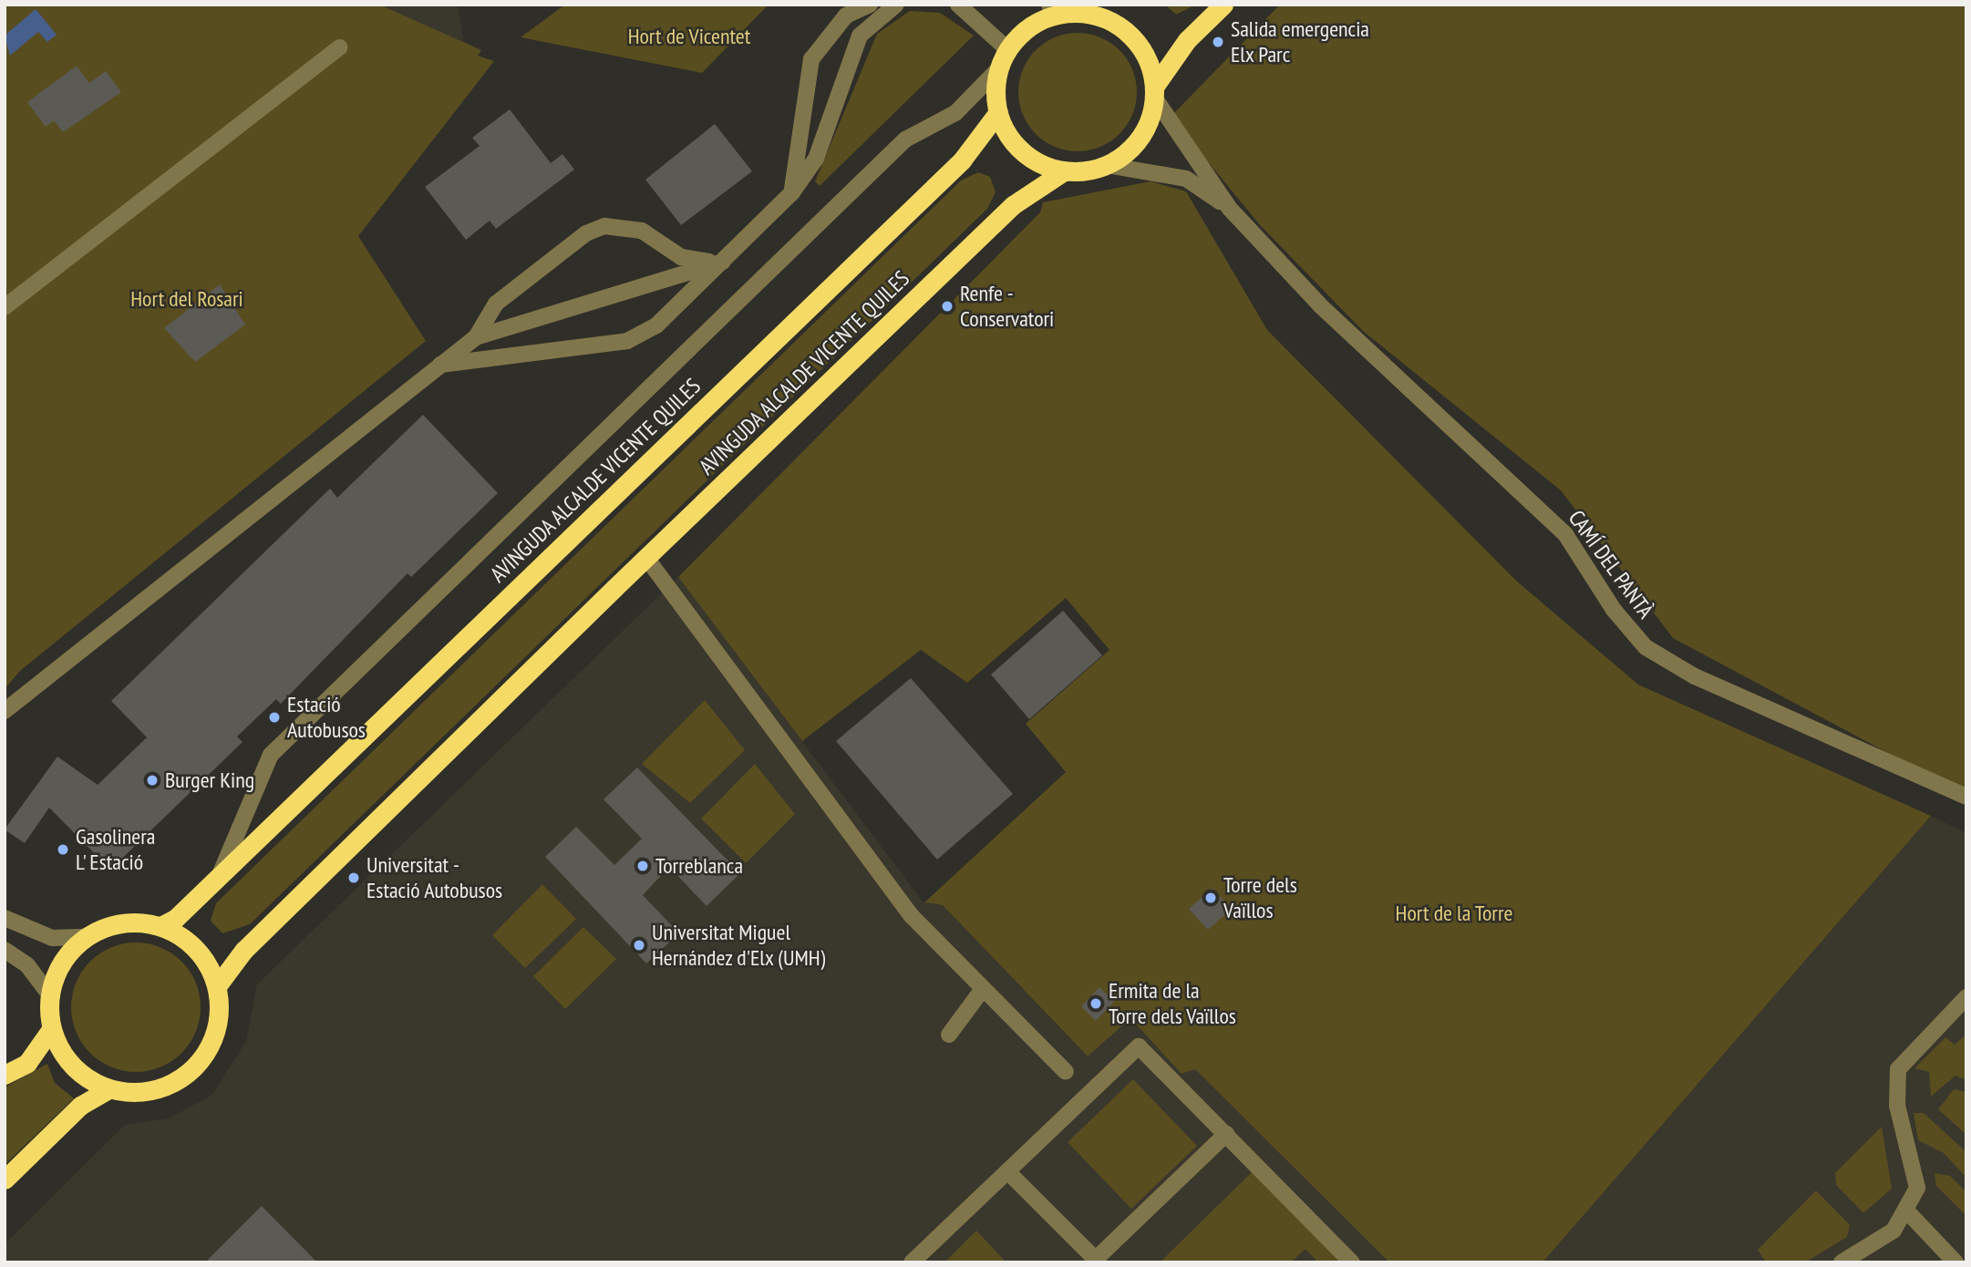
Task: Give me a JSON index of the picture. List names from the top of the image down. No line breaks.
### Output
{"streets":{"highway":["AVINGUDA ALCALDE VICENTE QUILES"],"street":["CAMÍ DEL PANTÀ"]},"crossings":[["AVINGUDA ALCALDE VICENTE QUILES","CAMÍ DEL PANTÀ"]],"parks":["Hort de Vicentet","Hort del Rosari","Hort de la Torre"],"places":["Salida emergencia Elx Parc","Renfe - Conservatori","Estació Autobusos","Burger King","Gasolinera L' Estació","Torreblanca","Universitat - Estació Autobusos","Torre dels Vaïllos","Universitat Miguel Hernández d'Elx (UMH)","Ermita de la Torre dels Vaïllos"]}
